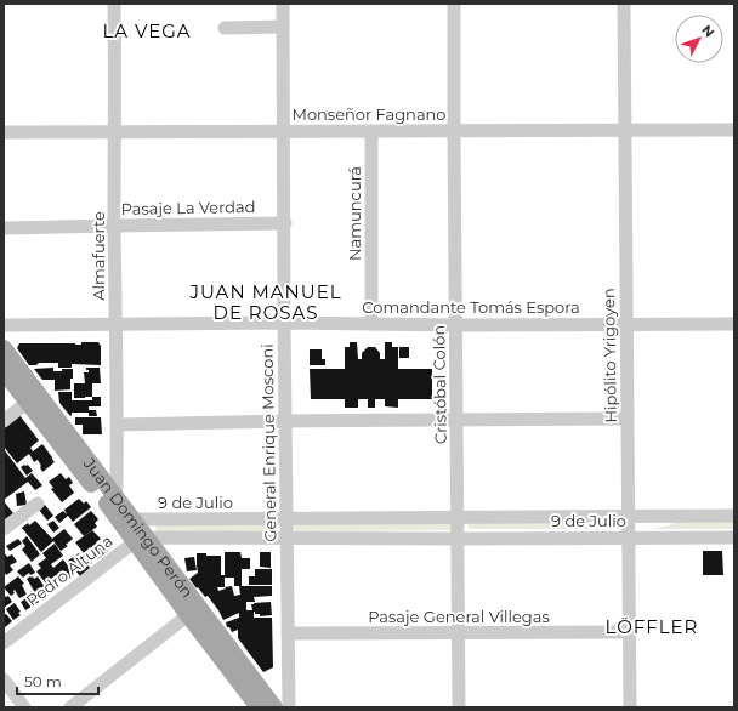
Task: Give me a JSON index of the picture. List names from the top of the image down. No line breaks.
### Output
{"streets":{"main road":["Juan Domingo Perón"],"street":["Monseñor Fagnano","Pasaje La Verdad","Namuncurá","Almafuerte","Comandante Tomás Espora","Hipólito Yrigoyen","Cristóbal Colón","General Enrique Mosconi","9 de Julio","Pedro Altuna","Pasaje General Villegas"]},"crossings":[["Monseñor Fagnano","Namuncurá"],["Monseñor Fagnano","Almafuerte"],["Monseñor Fagnano","Hipólito Yrigoyen"],["Monseñor Fagnano","Cristóbal Colón"],["Monseñor Fagnano","General Enrique Mosconi"],["Pasaje La Verdad","Almafuerte"],["Pasaje La Verdad","General Enrique Mosconi"],["Namuncurá","Comandante Tomás Espora"],["Almafuerte","Comandante Tomás Espora"],["Almafuerte","Juan Domingo Perón"],["Comandante Tomás Espora","Hipólito Yrigoyen"],["Comandante Tomás Espora","Cristóbal Colón"],["Comandante Tomás Espora","General Enrique Mosconi"],["Hipólito Yrigoyen","9 de Julio"],["Hipólito Yrigoyen","Pasaje General Villegas"],["Cristóbal Colón","9 de Julio"],["Cristóbal Colón","Pasaje General Villegas"],["General Enrique Mosconi","9 de Julio"],["General Enrique Mosconi","Pasaje General Villegas"],["9 de Julio","Juan Domingo Perón"],["9 de Julio","Pedro Altuna"],["Juan Domingo Perón","Pedro Altuna"]],"districts":["LA VEGA","JUAN MANUEL DE ROSAS","LÖFFLER"],"scale_bar":"50 m","north":"top right"}
